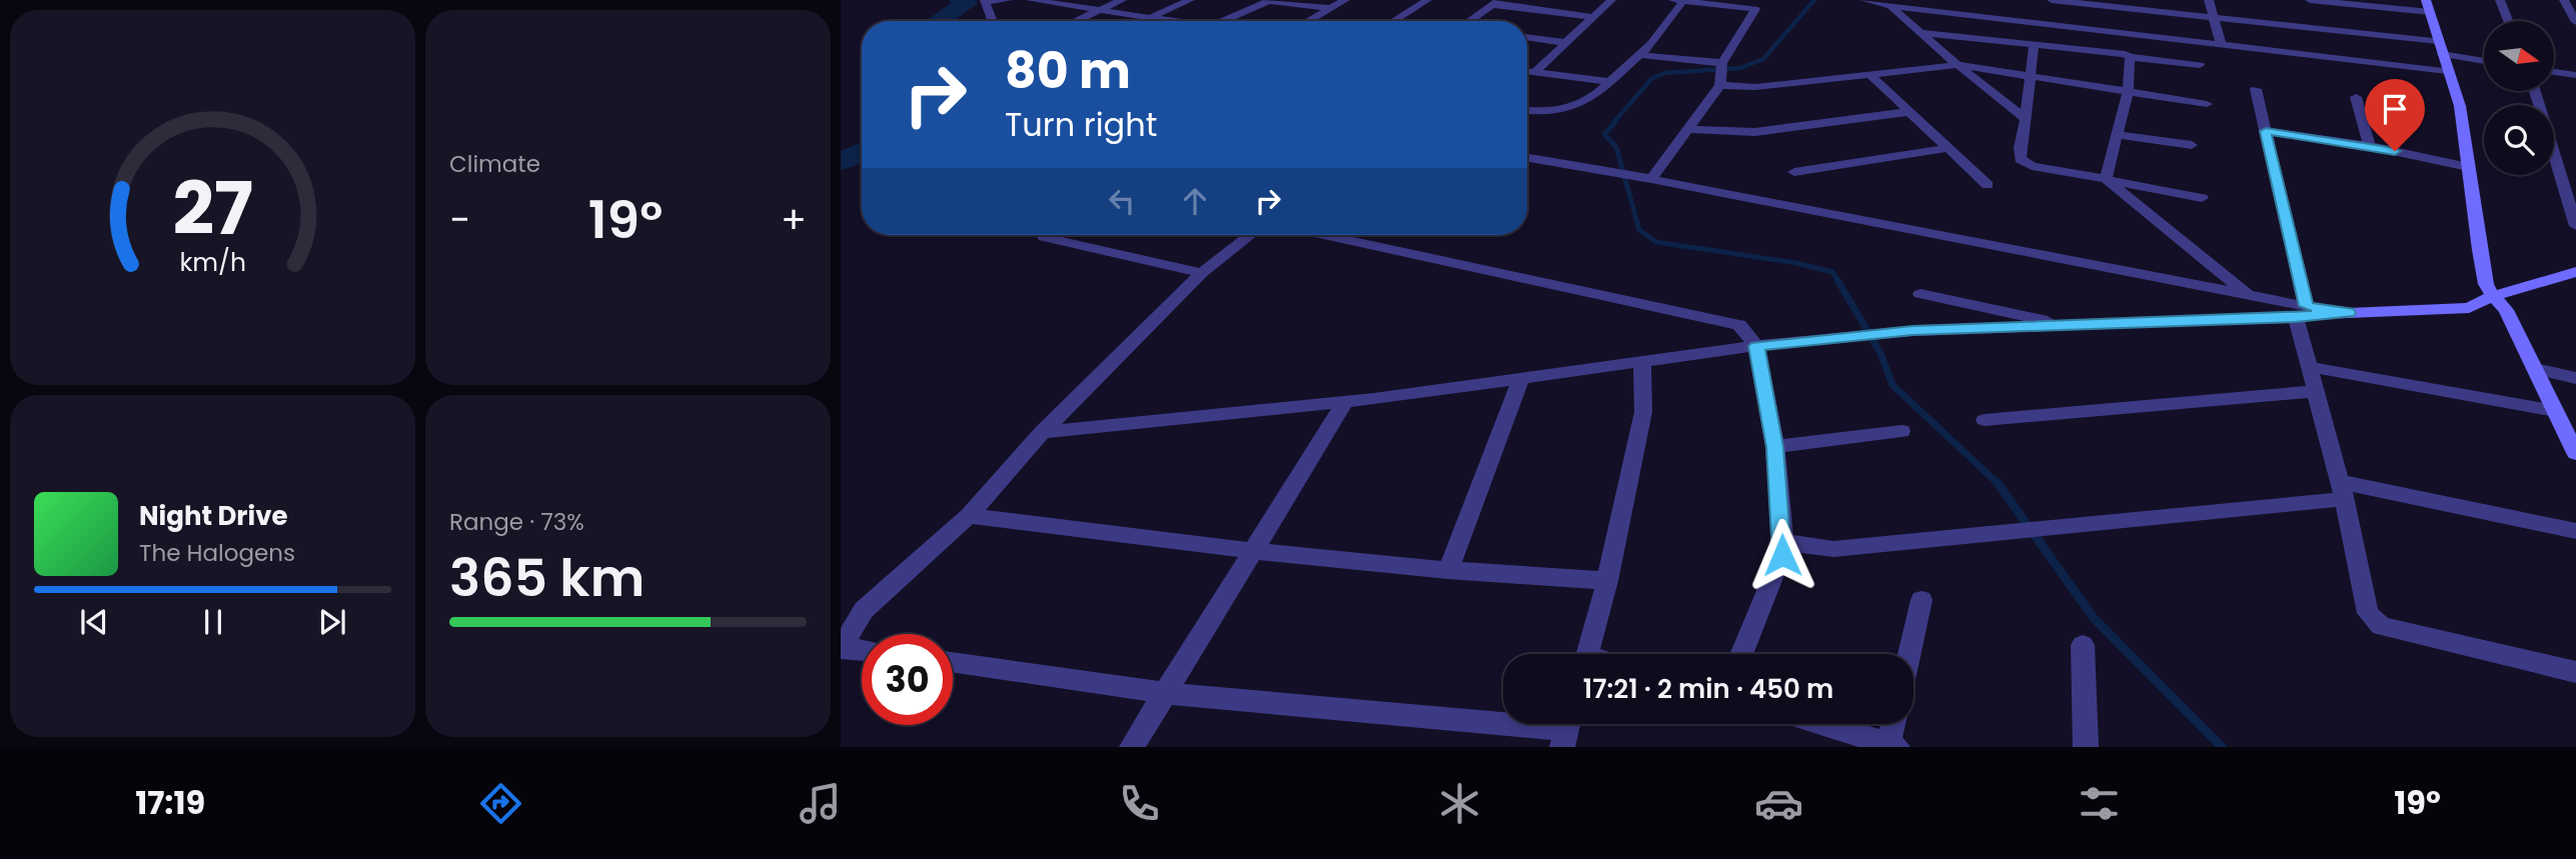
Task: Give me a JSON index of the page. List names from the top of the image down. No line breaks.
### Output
{"north":"right","page":{"tile":["Climate",["Range · 73%","365 km"]],"turn":["80 m","Turn right"],"heat":["−","19°","+"],"song":["Night Drive","The Halogens"],"limit":"30","trip":"17:21 · 2 min · 450 m","tabs":["17:19","19°"],"gauge":["27","km/h"]}}
